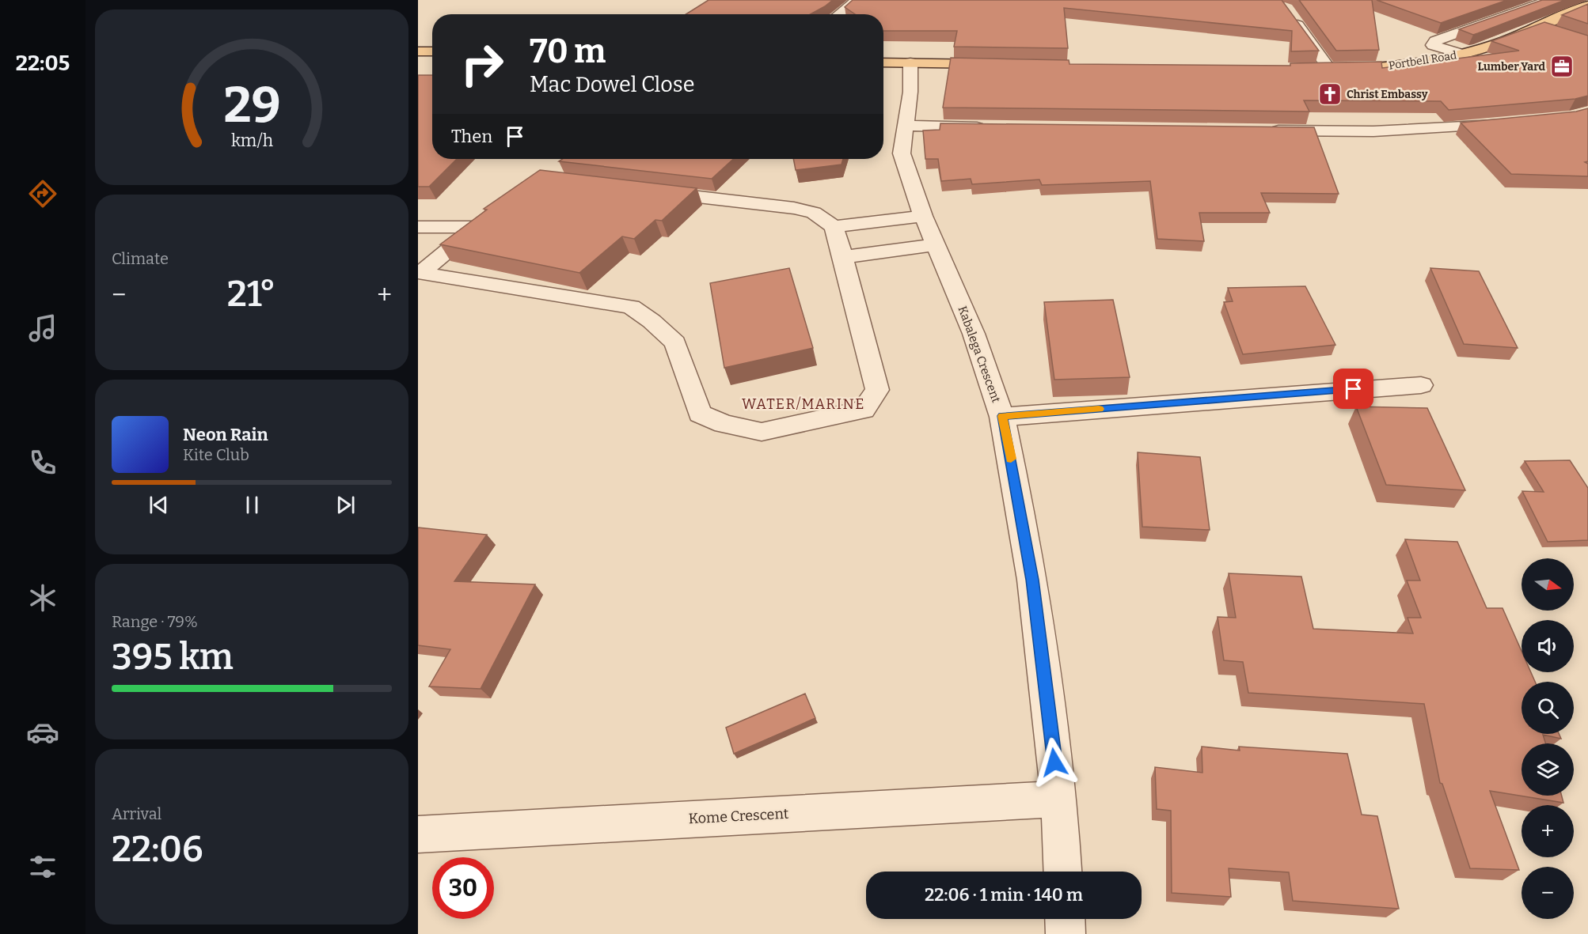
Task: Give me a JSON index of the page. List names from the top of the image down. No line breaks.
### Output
{"streets":{"main road":["Portbell Road"],"street":["Kabalega Crescent","Kome Crescent"]},"crossings":[["Kabalega Crescent","Kome Crescent"]],"districts":["WATER/MARINE"],"places":{"office":["Lumber Yard"],"church":["Christ Embassy"]},"north":"right","page":{"tabs":"22:05","turn":["70 m","Mac Dowel Close"],"then":"Then","tile":["Climate",["Range · 79%","395 km"],["Arrival","22:06"]],"heat":["−","21°","+"],"song":["Neon Rain","Kite Club"],"map_buttons":["+","−"],"limit":"30","trip":"22:06 · 1 min · 140 m","gauge":["29","km/h"]}}
